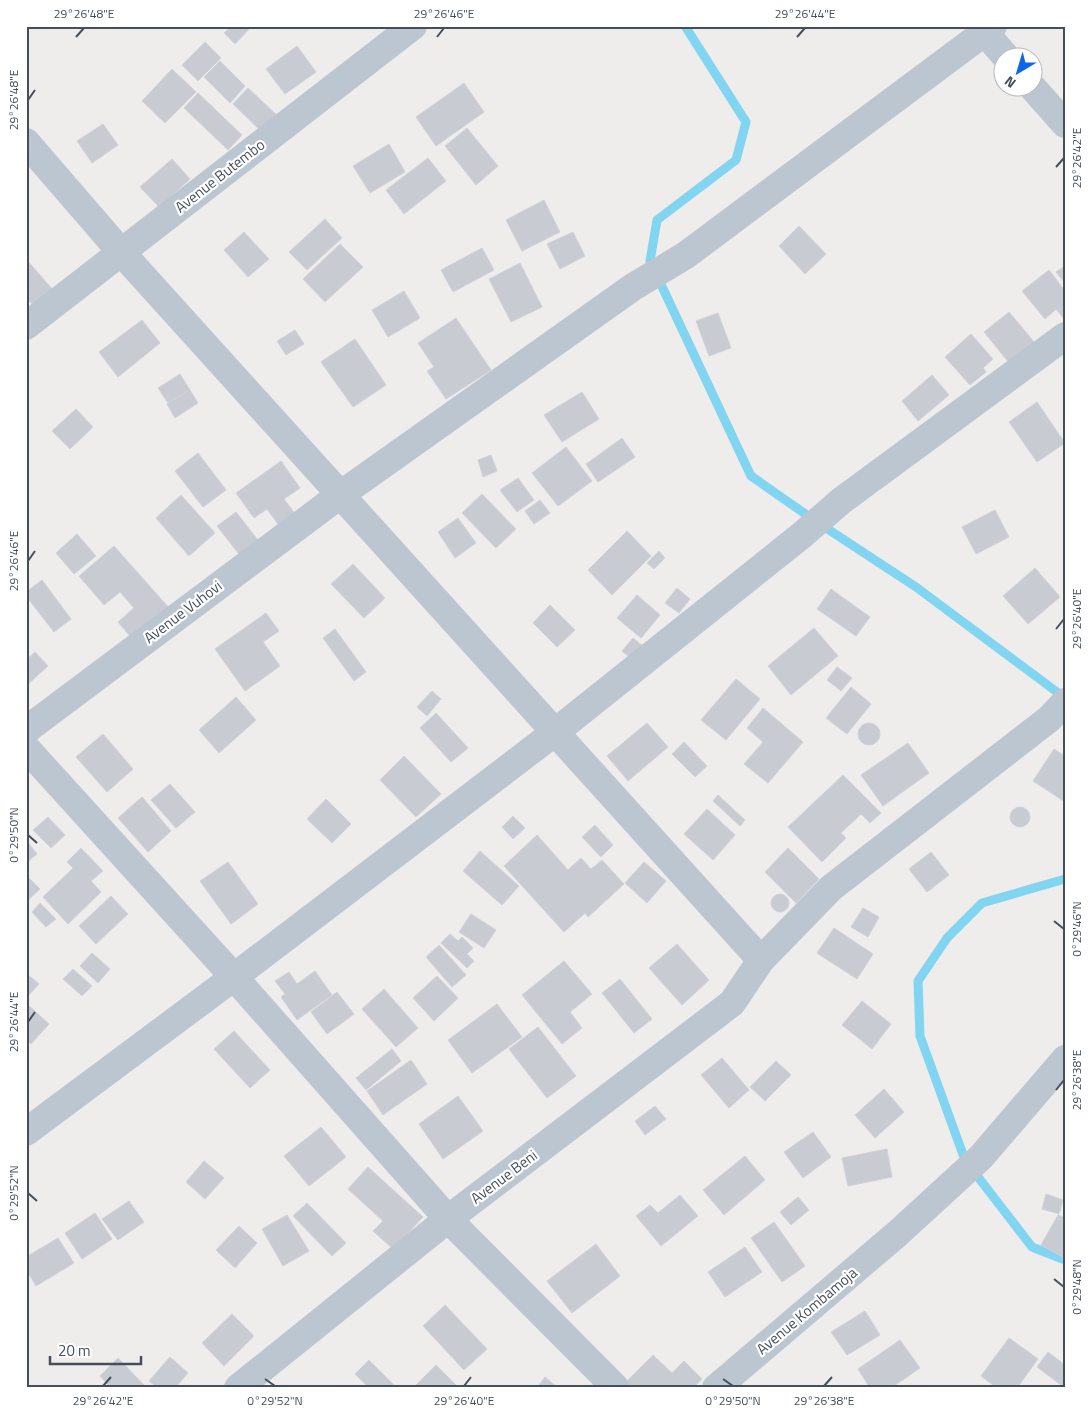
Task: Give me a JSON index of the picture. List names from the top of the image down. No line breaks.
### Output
{"streets":{"street":["Avenue Butembo","Avenue Vuhovi","Avenue Beni","Avenue Kombamoja"]},"scale_bar":"20 m","north":"bottom left","coordinates":["29°26'48\"E","29°26'46\"E","29°26'44\"E","29°26'42\"E","29°26'40\"E","0°29'50\"N","0°29'46\"N","29°26'38\"E","0°29'52\"N","0°29'48\"N"]}
